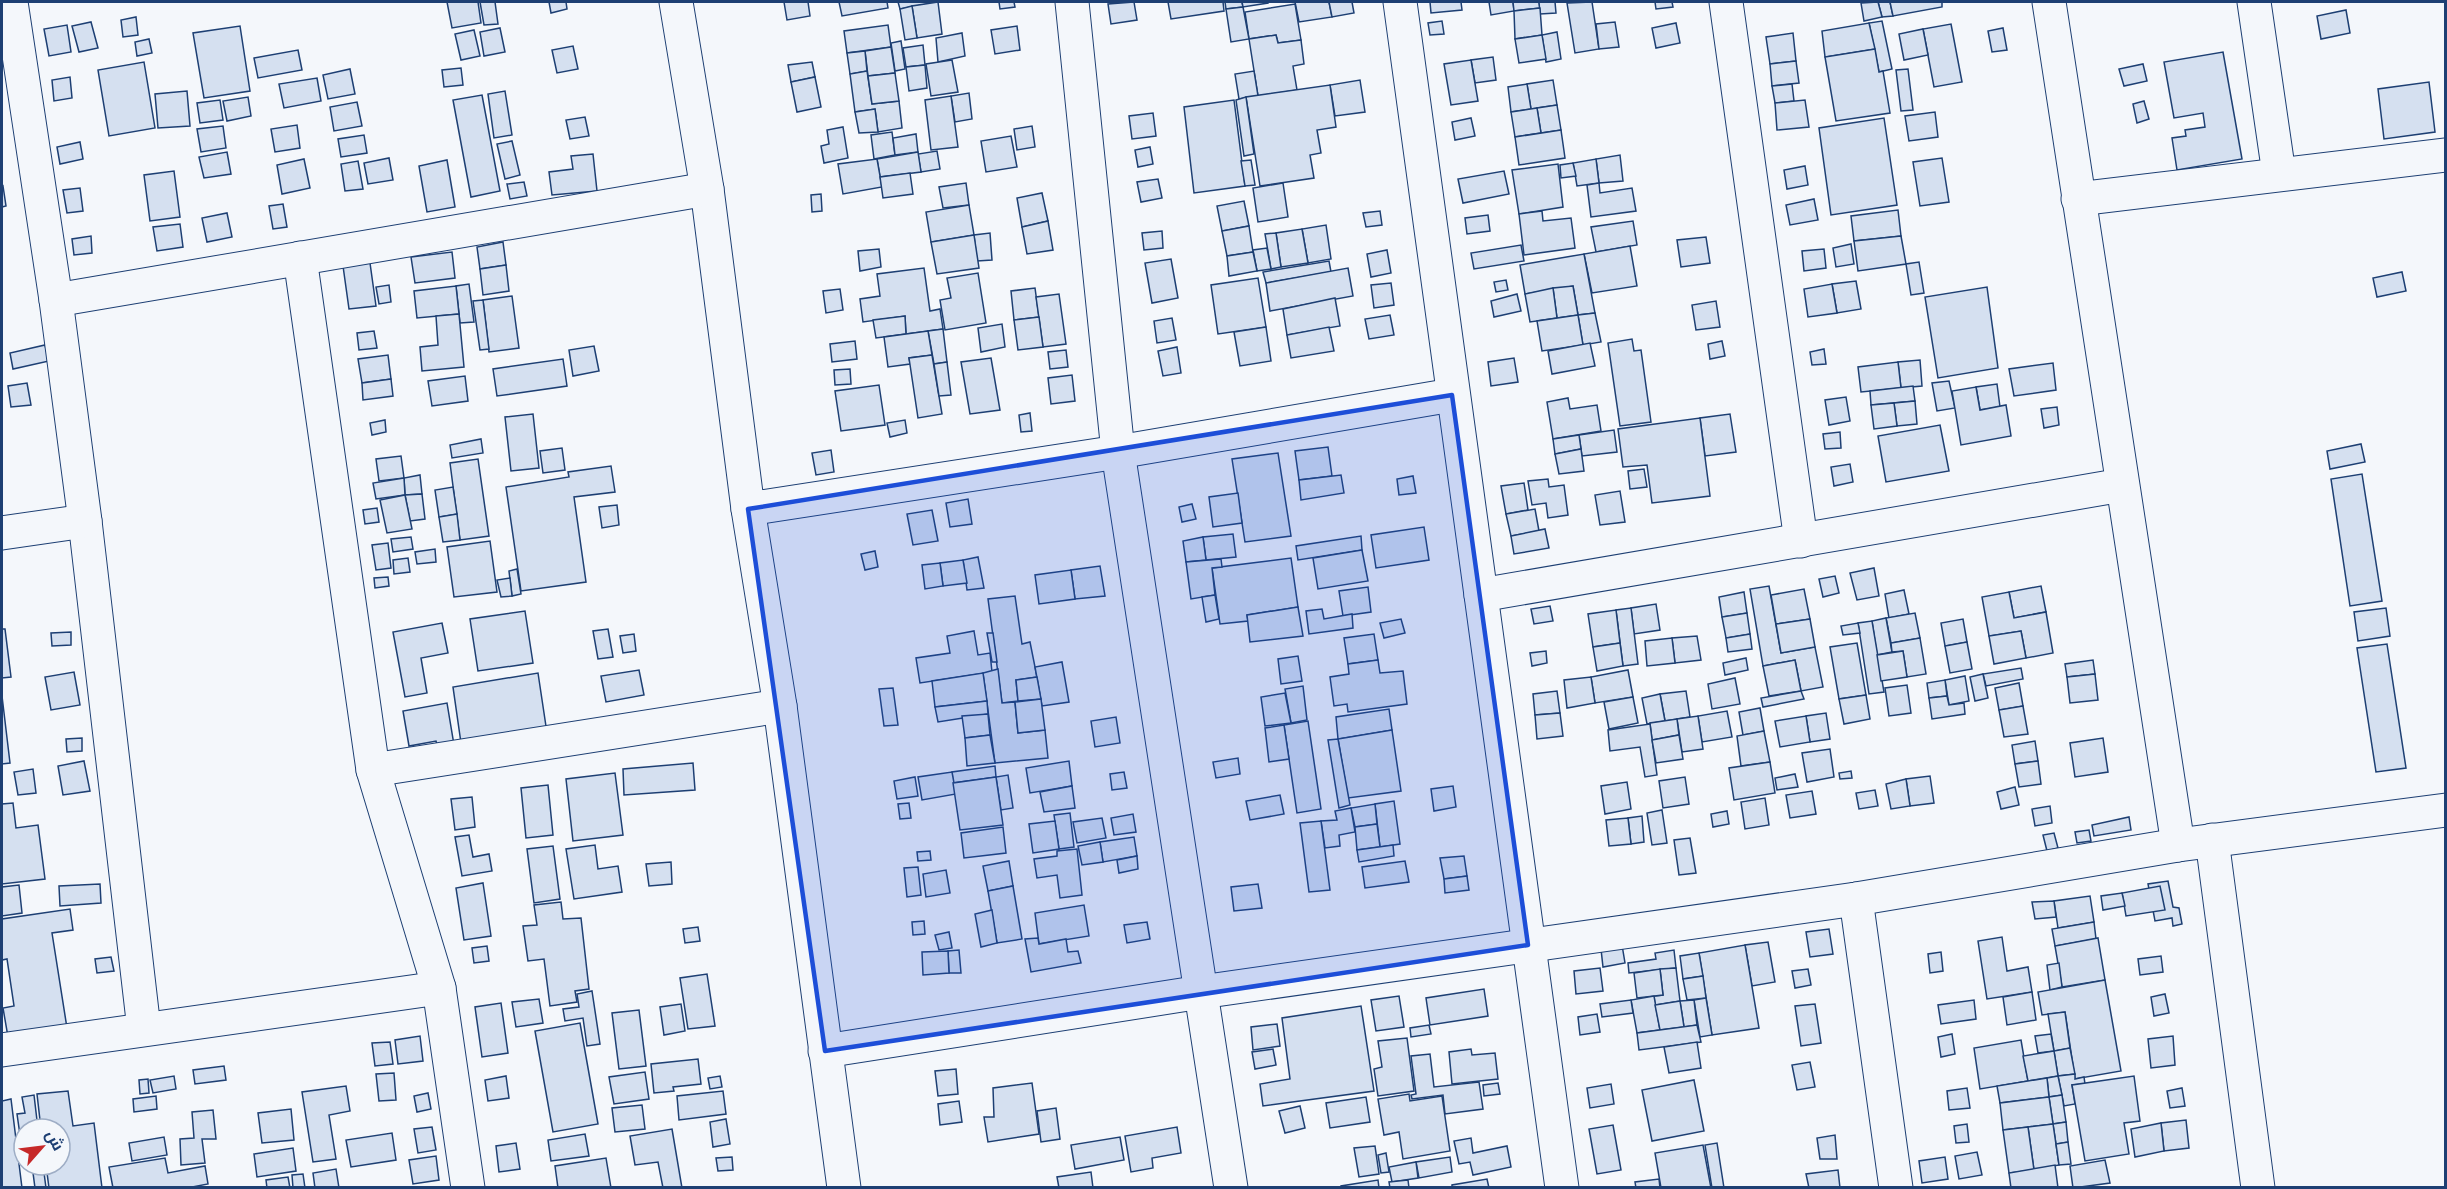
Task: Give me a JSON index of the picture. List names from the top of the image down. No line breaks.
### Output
{"north":"top right"}
